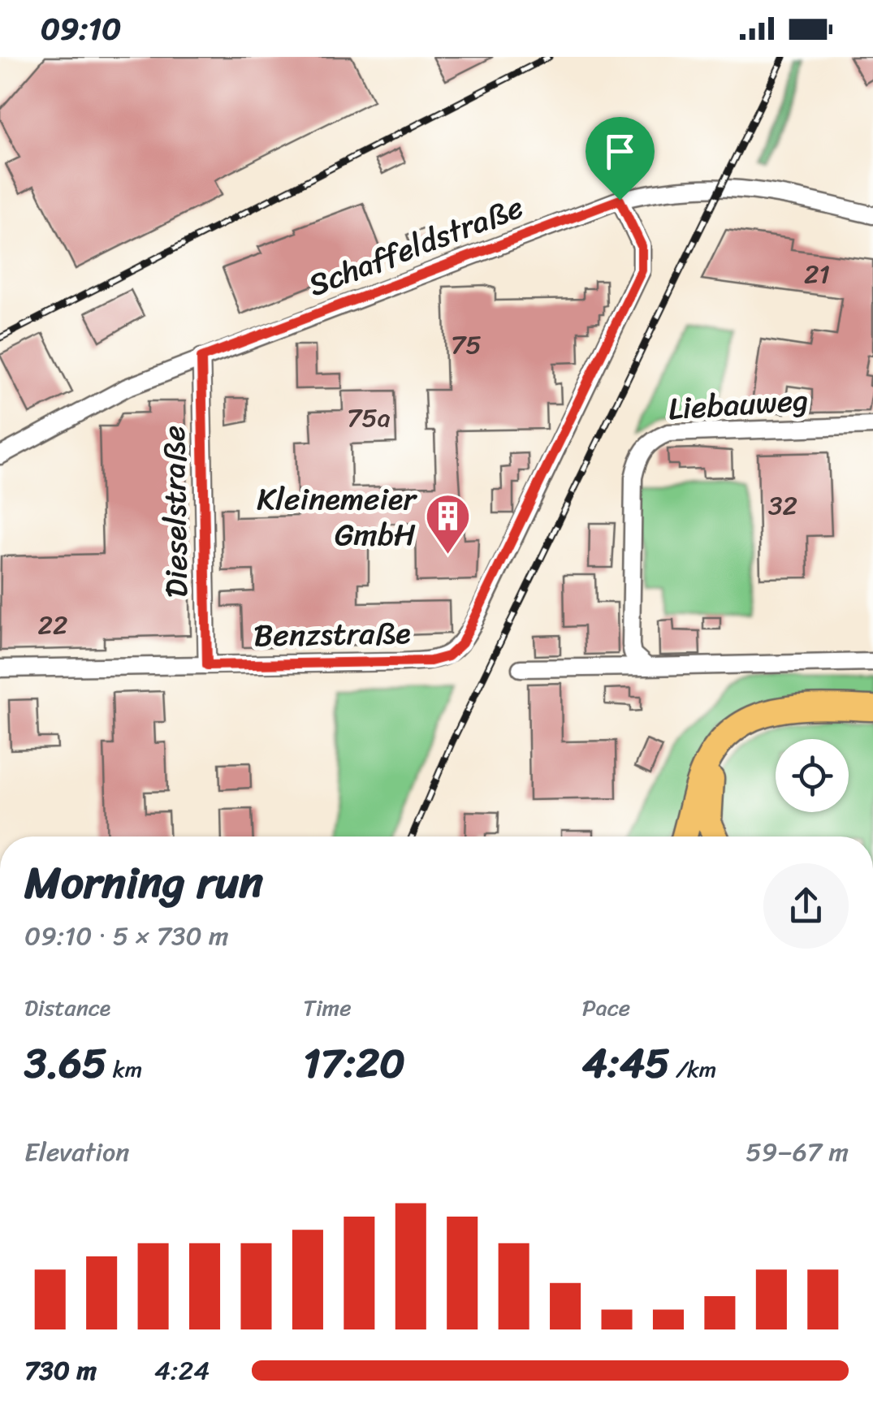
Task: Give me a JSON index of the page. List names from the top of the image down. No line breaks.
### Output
{"streets":{"street":["Schaffeldstraße","Liebauweg","Dieselstraße","Benzstraße"]},"crossings":[["Schaffeldstraße","Dieselstraße"],["Schaffeldstraße","Benzstraße"],["Dieselstraße","Benzstraße"]],"places":{"building":["Kleinemeier GmbH"]},"house_numbers":["21","75","75a","32","22"],"page":{"status":"09:10","heading":["Morning run","09:10 · 5 × 730 m"],"stats":[["Distance","3.65 km"],["Time","17:20"],["Pace","4:45 /km"]],"chart":["Elevation","59–67 m"],"list":[{"name":"730 m","note":"4:24"}]}}
